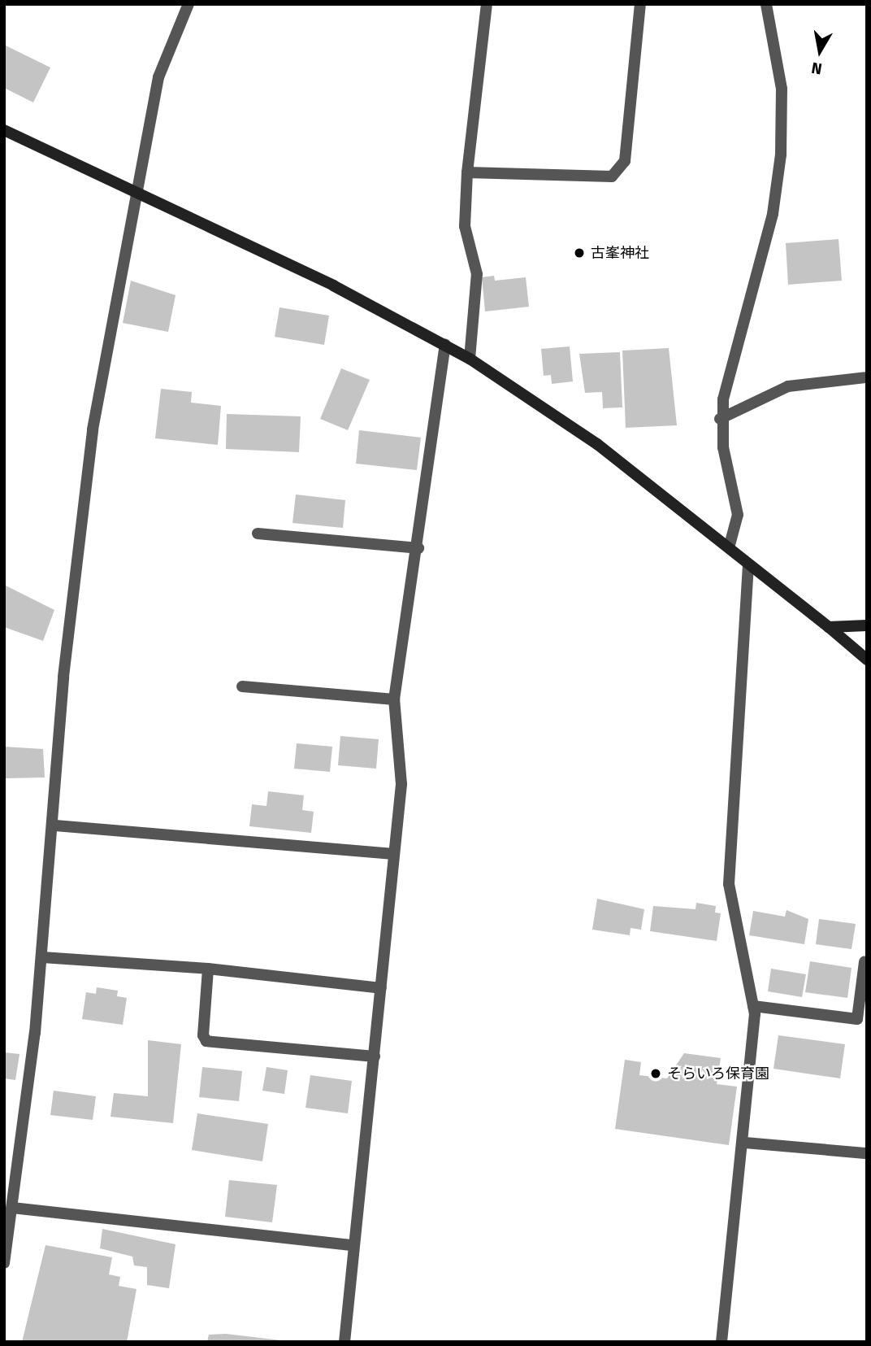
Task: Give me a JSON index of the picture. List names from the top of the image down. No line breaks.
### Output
{"places":["古峯神社","そらいろ保育園"],"north":"bottom"}
